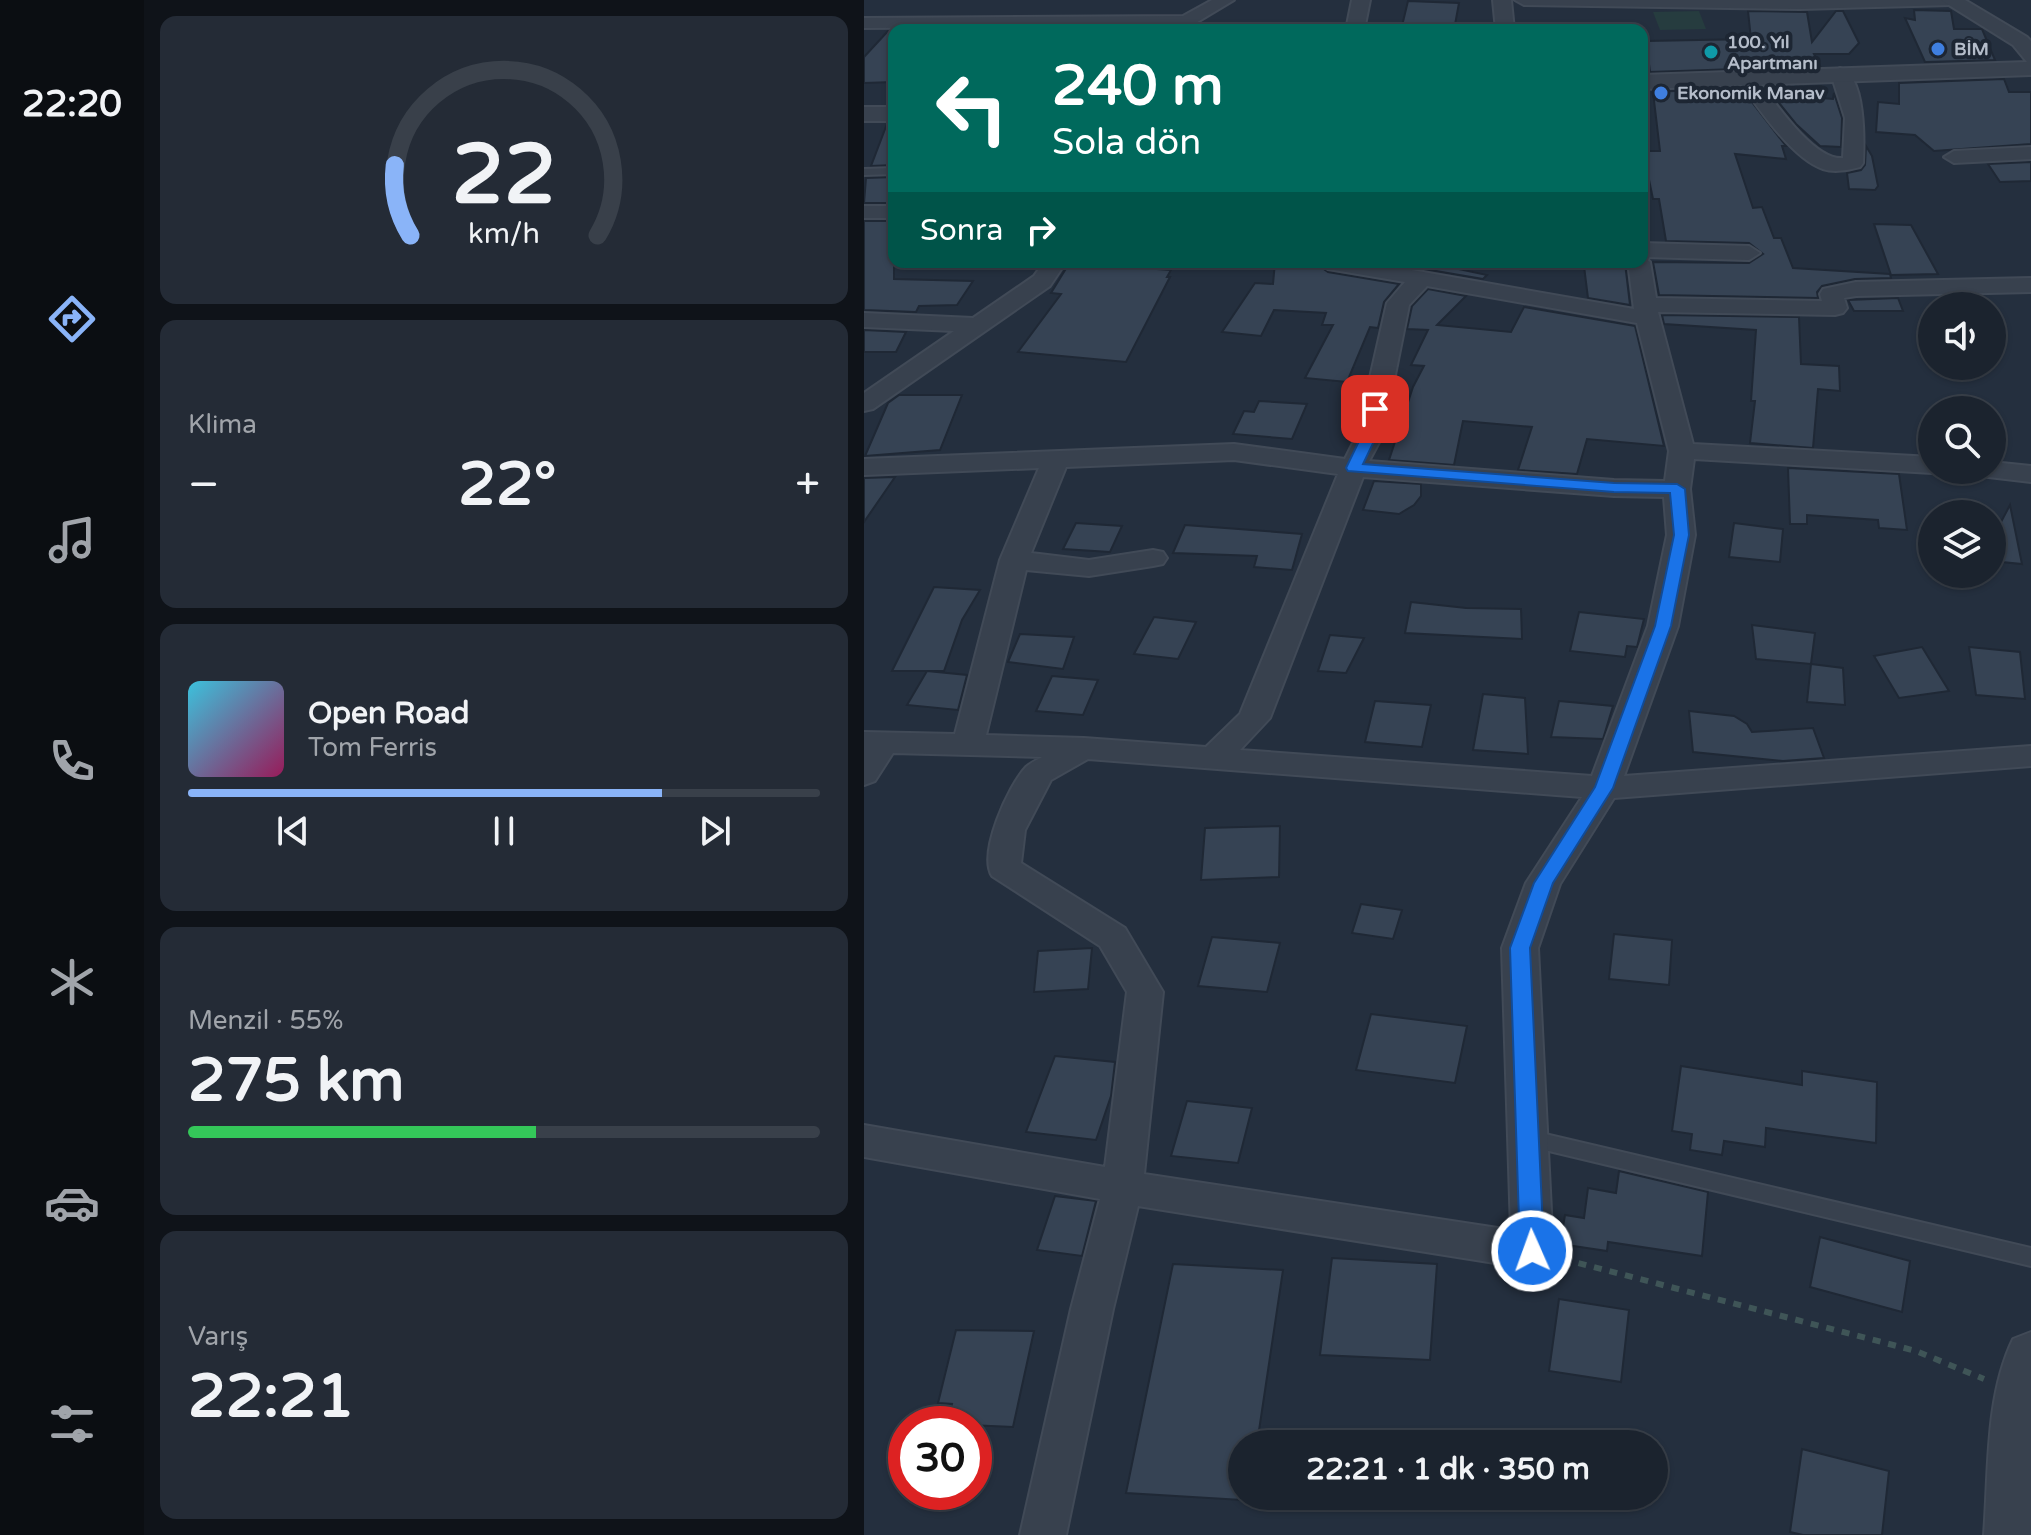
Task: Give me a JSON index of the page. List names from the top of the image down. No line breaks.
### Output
{"places":["BİM","100. Yıl Apartmanı","Ekonomik Manav"],"page":{"tabs":"22:20","turn":["240 m","Sola dön"],"then":"Sonra","tile":["Klima",["Menzil · 55%","275 km"],["Varış","22:21"]],"heat":["−","22°","+"],"song":["Open Road","Tom Ferris"],"limit":"30","trip":"22:21 · 1 dk · 350 m","gauge":["22","km/h"]}}
